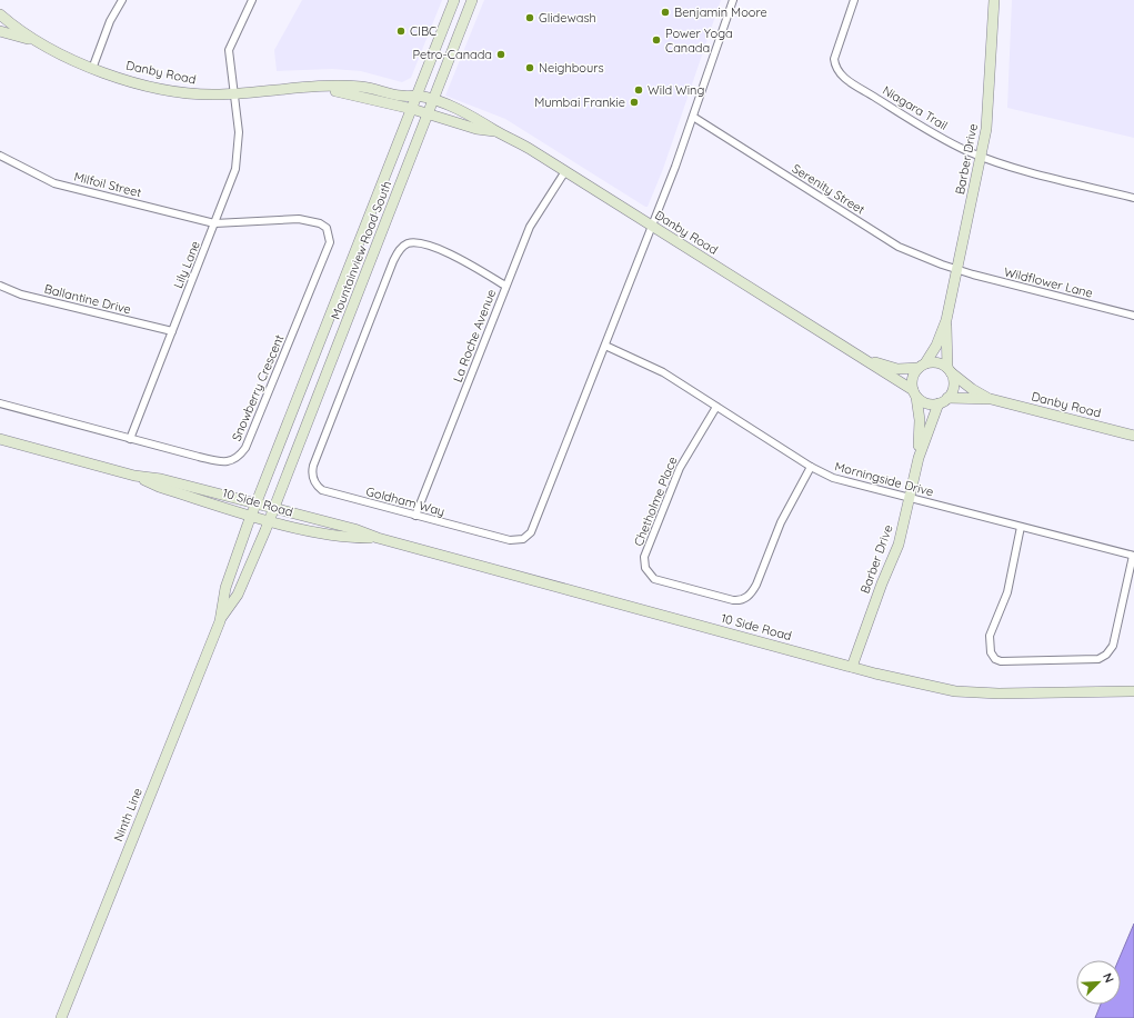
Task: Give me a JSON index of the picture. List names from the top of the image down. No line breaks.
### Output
{"streets":{"street":["Danby Road","Niagara Trail","Barber Drive","Milfoil Street","Serenity Street","Mountainview Road South","Lily Lane","Wildflower Lane","Ballantine Drive","La Roche Avenue","Snowberry Crescent","Morningside Drive","Goldham Way","Chetholme Place","10 Side Road","Ninth Line"]},"crossings":[["Danby Road","Barber Drive"],["Danby Road","Mountainview Road South"],["Danby Road","Lily Lane"],["Danby Road","La Roche Avenue"],["Danby Road","Goldham Way"],["Niagara Trail","Barber Drive"],["Barber Drive","Serenity Street"],["Barber Drive","Wildflower Lane"],["Barber Drive","Morningside Drive"],["Barber Drive","10 Side Road"],["Milfoil Street","Lily Lane"],["Milfoil Street","Snowberry Crescent"],["Serenity Street","Wildflower Lane"],["Mountainview Road South","10 Side Road"],["Mountainview Road South","Ninth Line"],["Lily Lane","Ballantine Drive"],["Lily Lane","Snowberry Crescent"],["La Roche Avenue","Goldham Way"],["Morningside Drive","Goldham Way"],["Morningside Drive","Chetholme Place"],["10 Side Road","Ninth Line"]],"places":["Benjamin Moore","Glidewash","CIBC","Power Yoga Canada","Petro-Canada","Neighbours","Wild Wing","Mumbai Frankie"],"north":"top right"}
